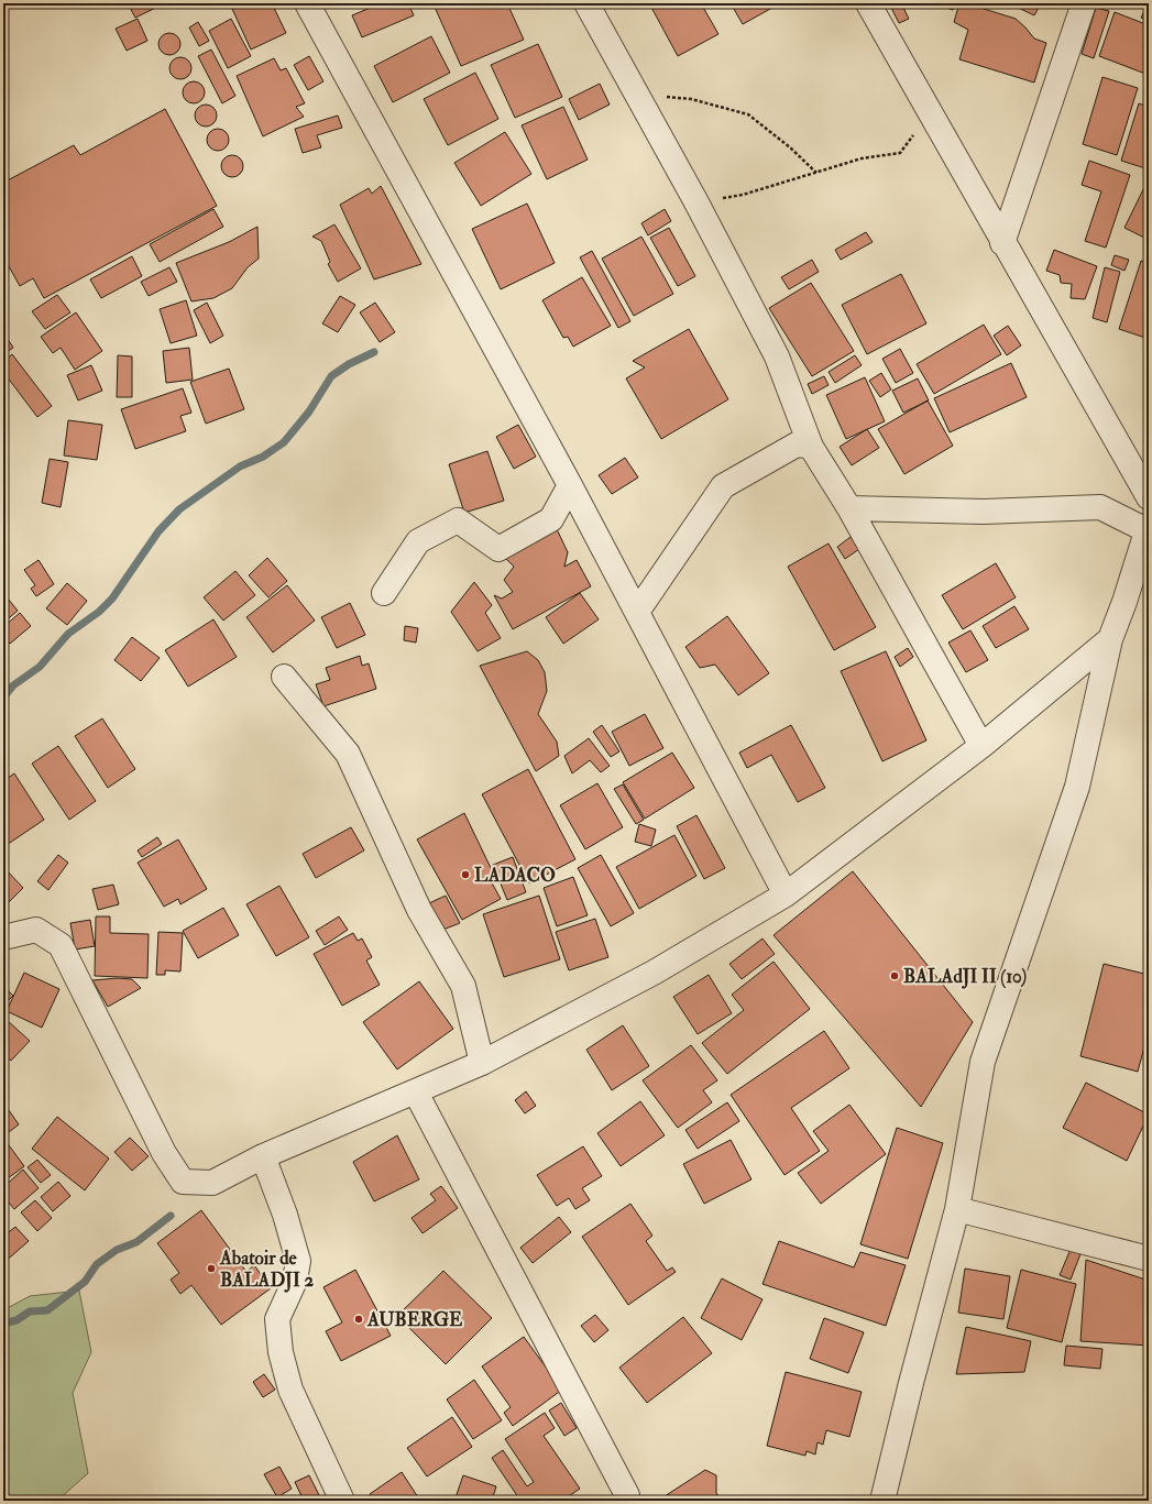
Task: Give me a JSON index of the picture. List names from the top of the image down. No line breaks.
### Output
{"places":["LADACO","BALAdJI II (10)","Abatoir de BALADJI 2","AUBERGE"]}
